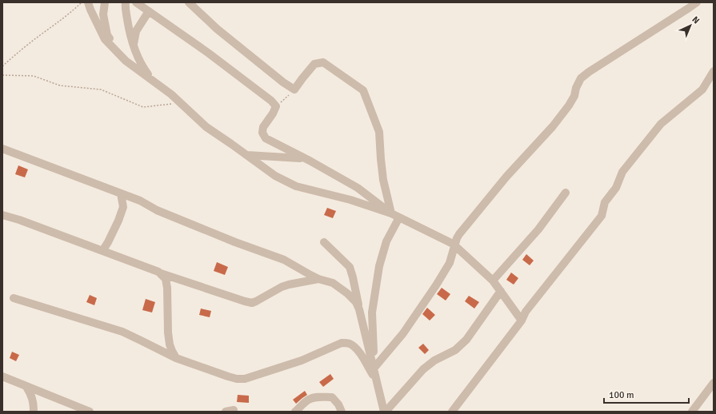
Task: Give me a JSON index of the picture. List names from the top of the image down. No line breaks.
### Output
{"scale_bar":"100 m","north":"top right"}
